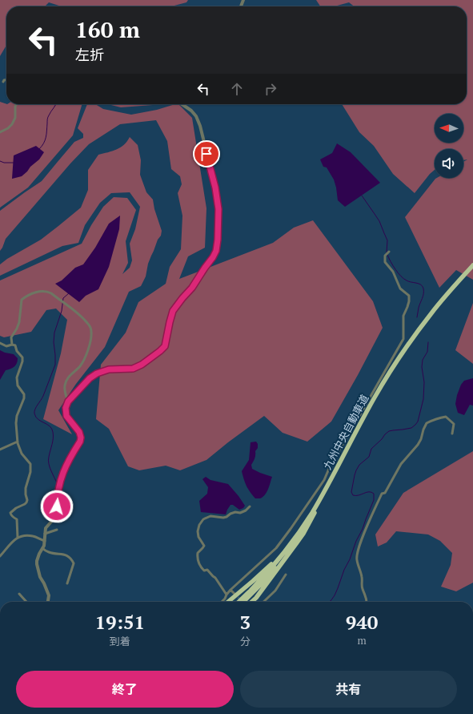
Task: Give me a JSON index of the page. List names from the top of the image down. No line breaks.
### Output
{"streets":{"highway":["九州中央自動車道"]},"north":"left","page":{"turn":["160 m","左折"],"eta":["19:51","到着","3","分","940","m"],"buttons":["終了","共有"]}}
